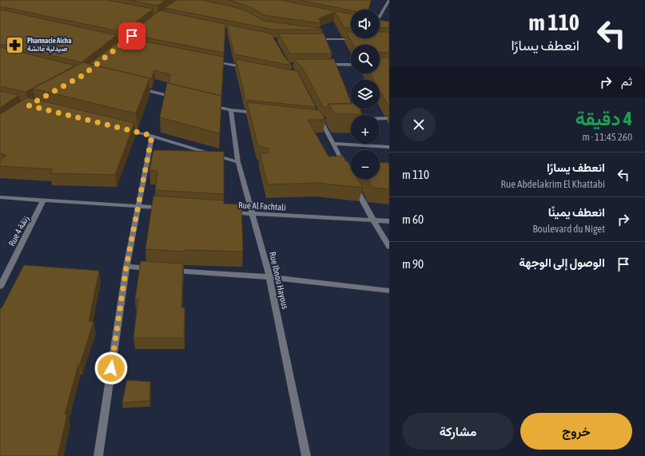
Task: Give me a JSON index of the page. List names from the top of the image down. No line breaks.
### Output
{"streets":{"street":["Rue Al Fachtali","Rue 4 زنقة","Rue Ibnou Hayous"]},"crossings":[["Rue Al Fachtali","Rue Ibnou Hayous"]],"places":{"pharmacy":["Pharmacie Aicha صيدلية عائشة"]},"page":{"turn":["110 m","انعطف يسارًا"],"map_buttons":["+","−"],"then":"ثم","heading":["4 دقيقة","260 m · 11:45"],"list":[{"name":"انعطف يسارًا","note":"Rue Abdelakrim El Khattabi","value":"110 m"},{"name":"انعطف يمينًا","note":"Boulevard du Niget","value":"60 m"},{"name":"الوصول إلى الوجهة","value":"90 m"}],"buttons":["خروج","مشاركة"]}}
